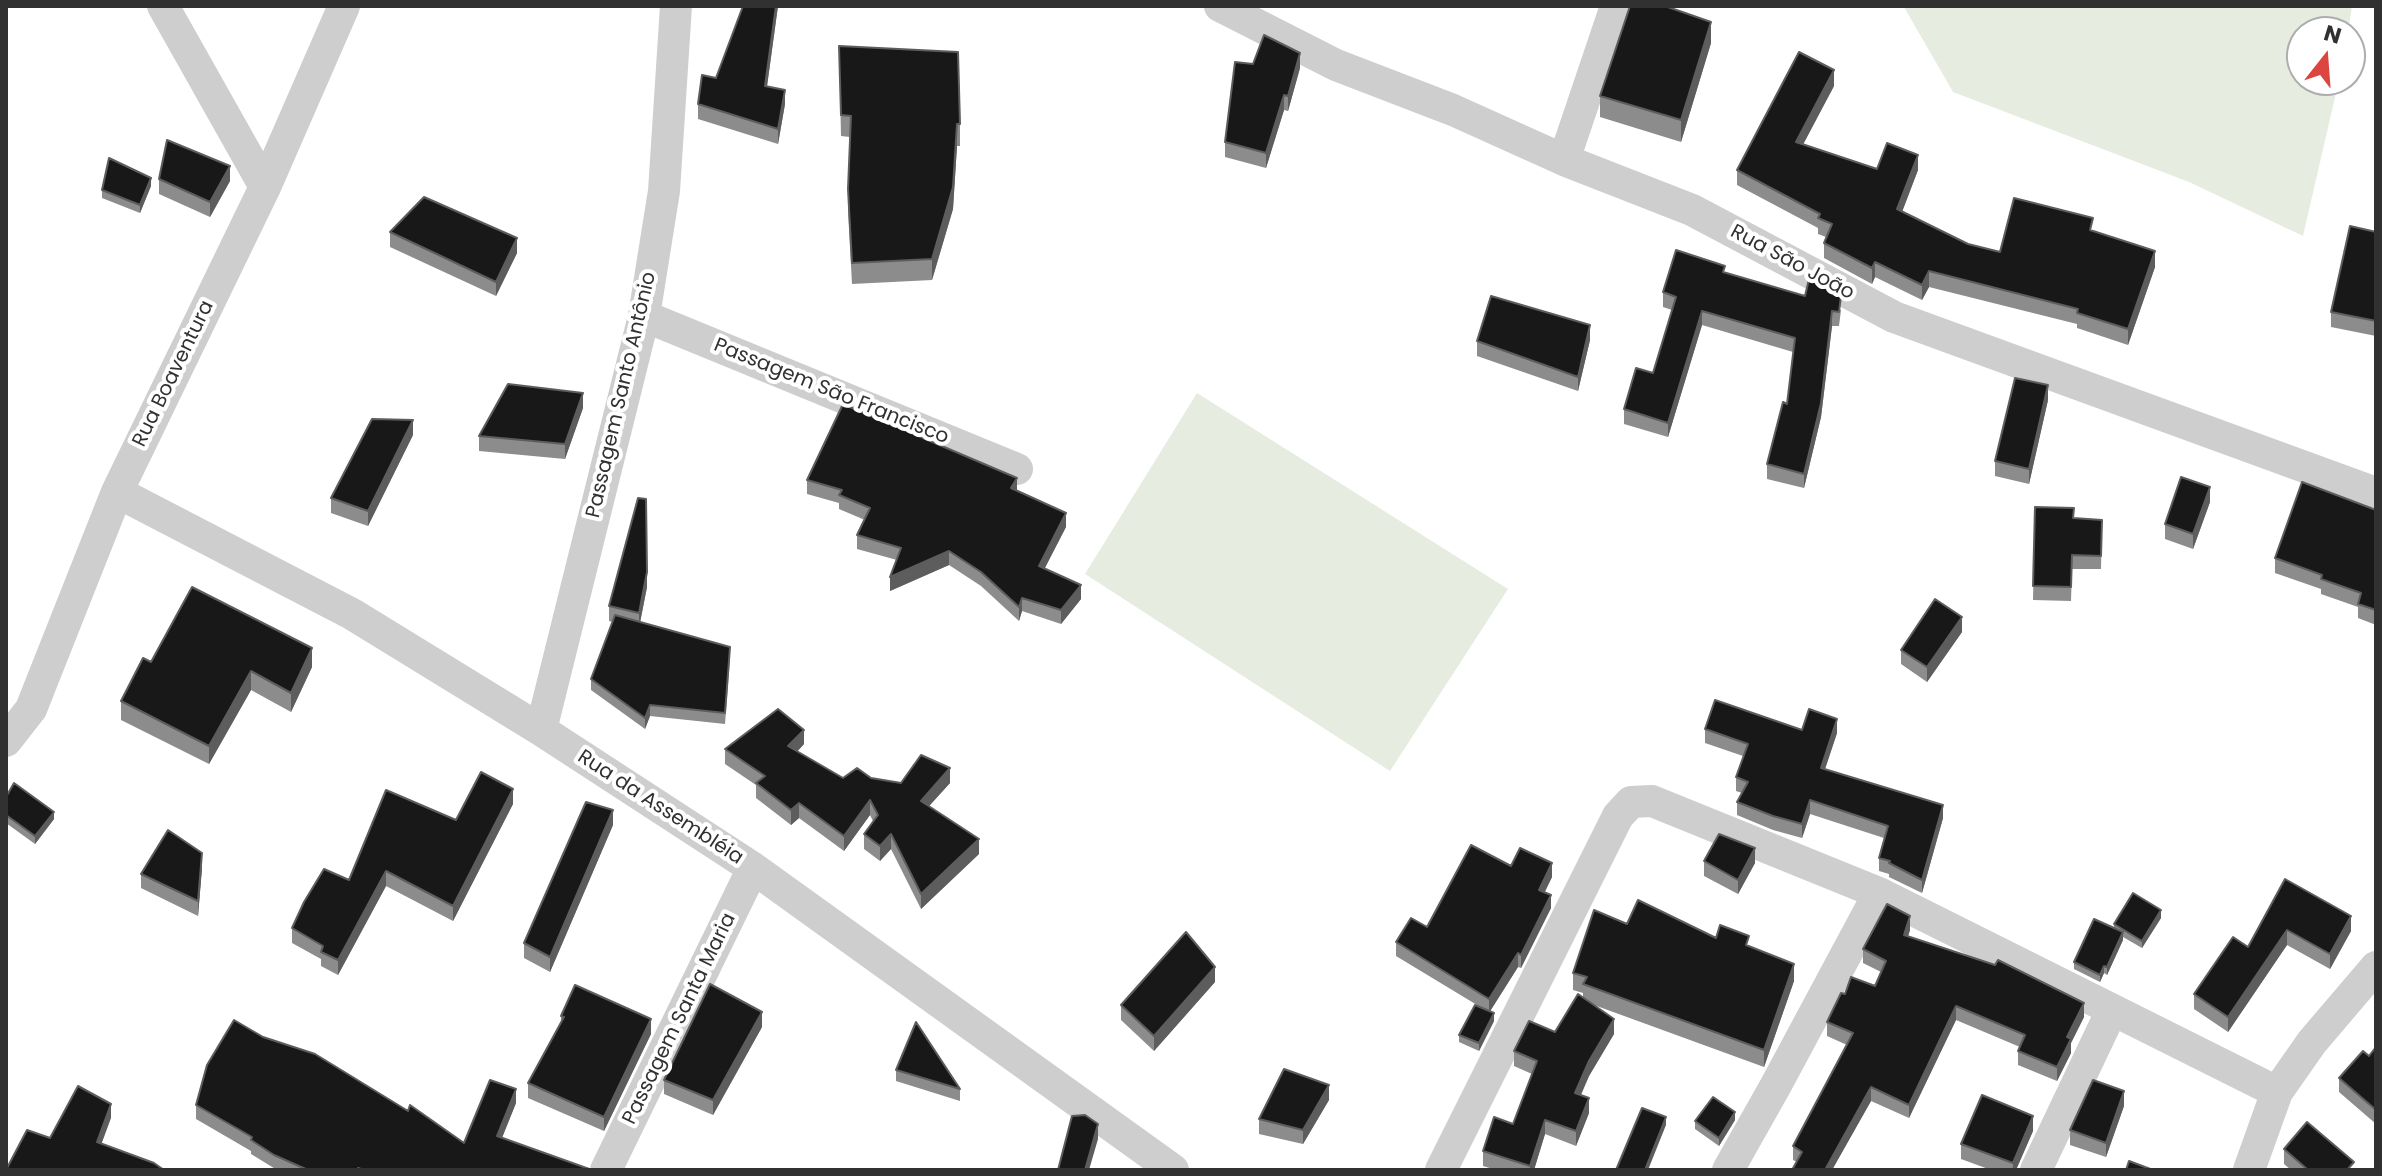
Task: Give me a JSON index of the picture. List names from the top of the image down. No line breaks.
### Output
{"streets":{"street":["Rua São João","Rua Boaventura","Passagem São Francisco","Passagem Santo Antônio","Rua da Assembléia","Passagem Santa Maria"]},"crossings":[["Rua Boaventura","Rua da Assembléia"],["Passagem São Francisco","Passagem Santo Antônio"],["Passagem Santo Antônio","Rua da Assembléia"],["Rua da Assembléia","Passagem Santa Maria"]],"north":"top"}
